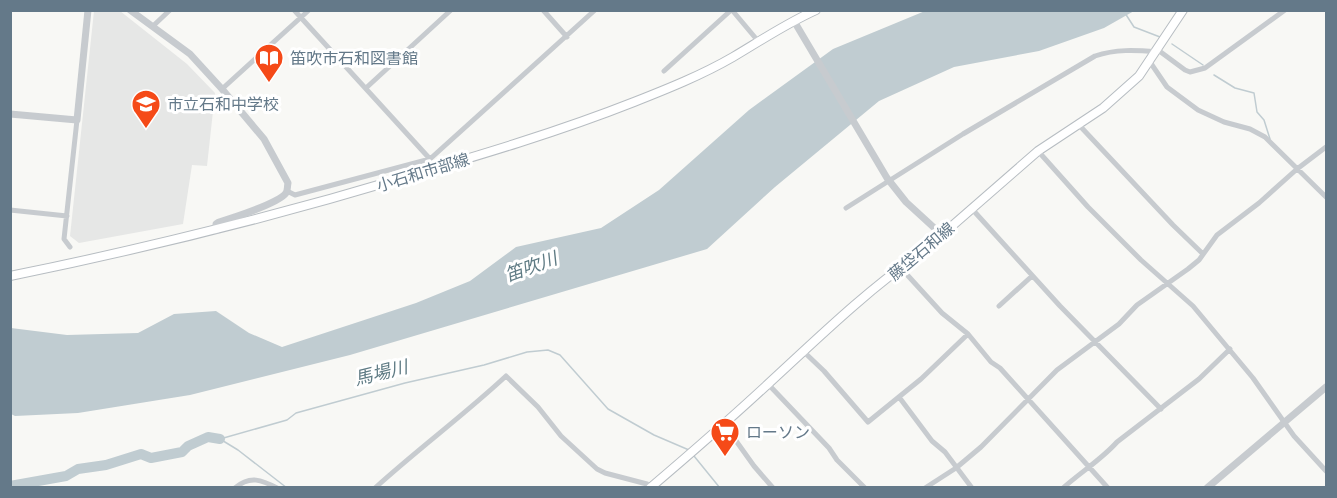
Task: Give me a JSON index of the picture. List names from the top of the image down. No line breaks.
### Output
{"streets":{"main road":["小石和市部線","藤垈石和線"]},"water":["笛吹川","馬場川"],"places":{"library":["笛吹市石和図書館"],"school or university":["市立石和中学校"],"supermarket":["ローソン"]}}
